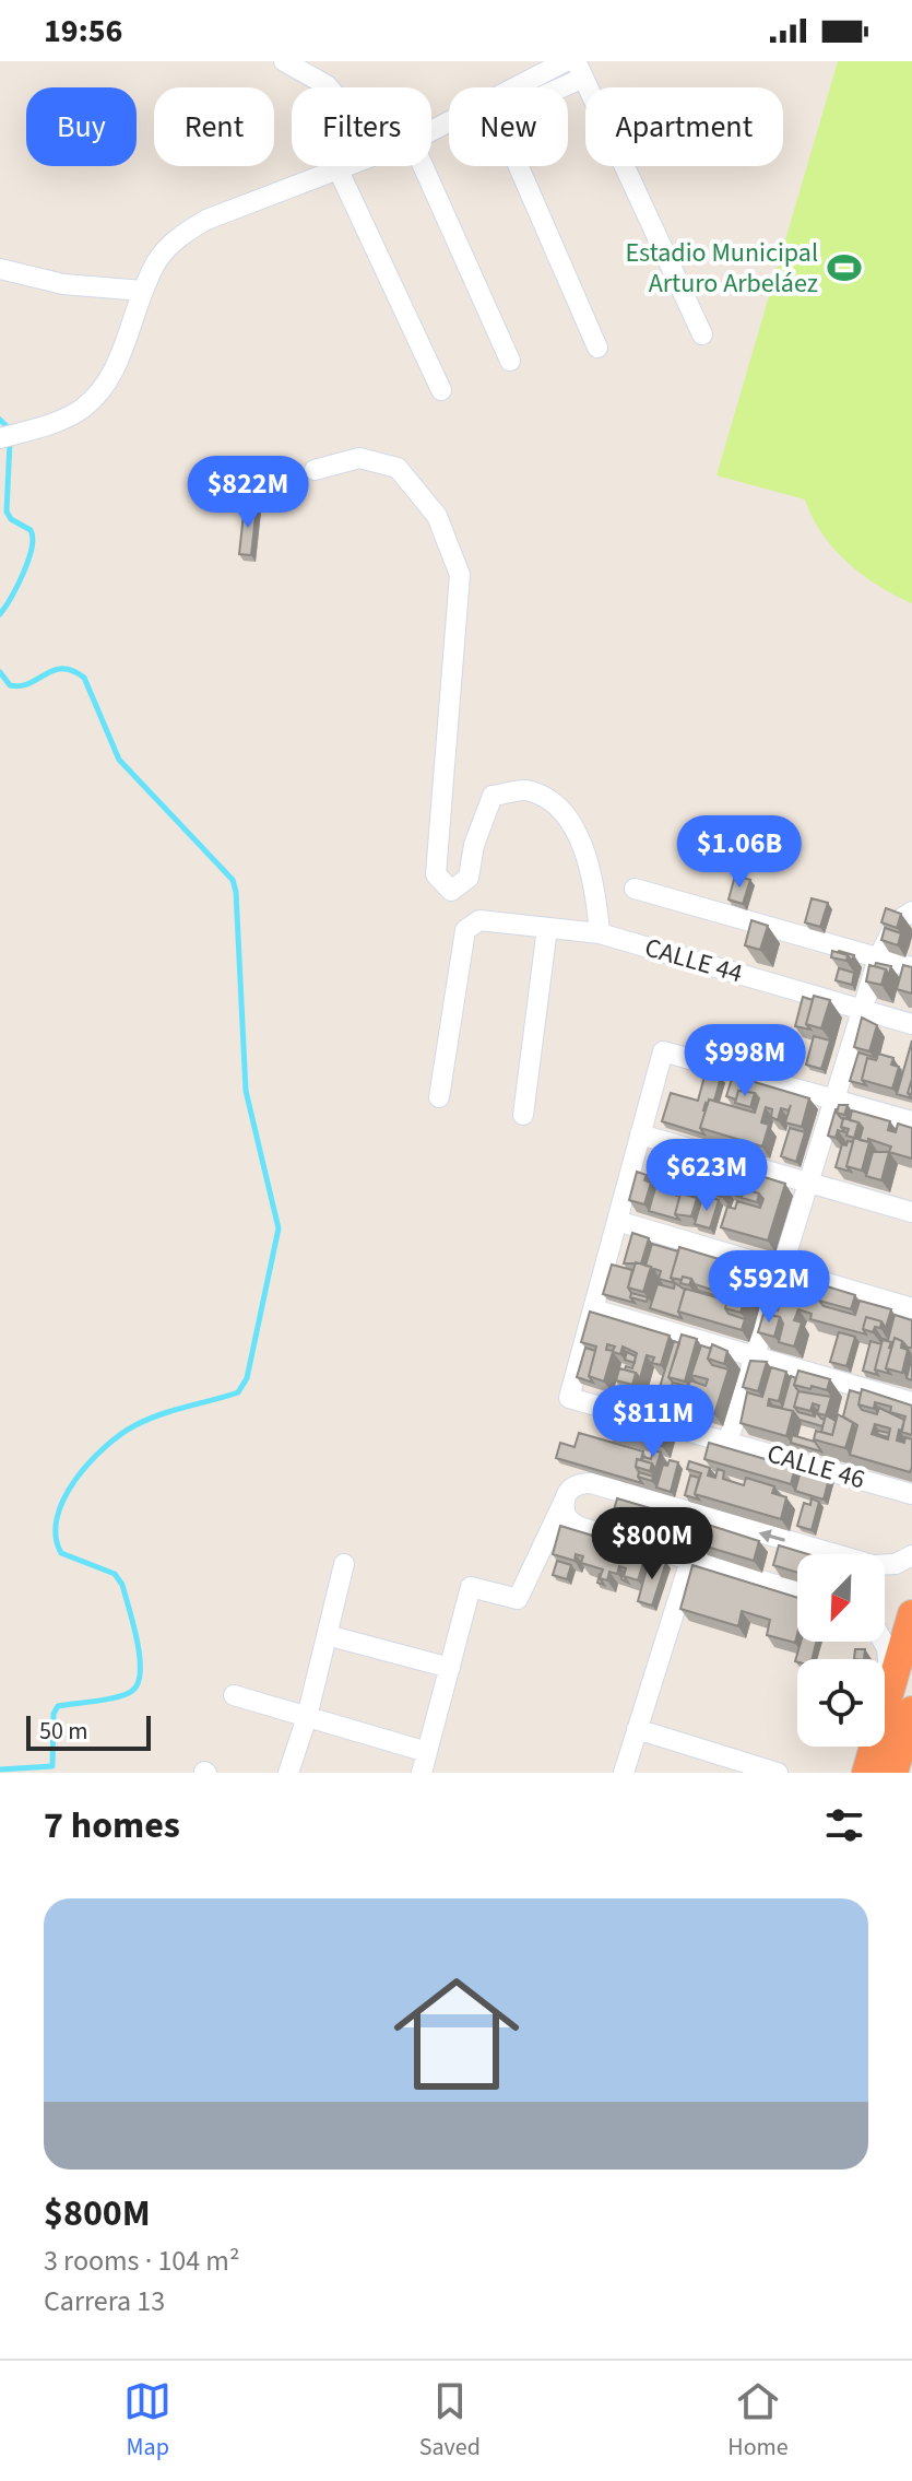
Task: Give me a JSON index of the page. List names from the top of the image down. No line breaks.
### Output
{"streets":{"street":["CALLE 44","CALLE 46"]},"places":{"sports":["Estadio Municipal Arturo Arbeláez"]},"scale_bar":"50 m","north":"bottom left","page":{"status":"19:56","chip":["Buy","Rent","Filters","New","Apartment"],"price":["$822M","$1.06B","$998M","$623M","$592M","$811M","$800M"],"scale":"50 m","heading":"7 homes","list":[{"name":"$800M","note":"3 rooms · 104 m² · Carrera 13"}],"tabs":["Map","Saved","Home"]}}
